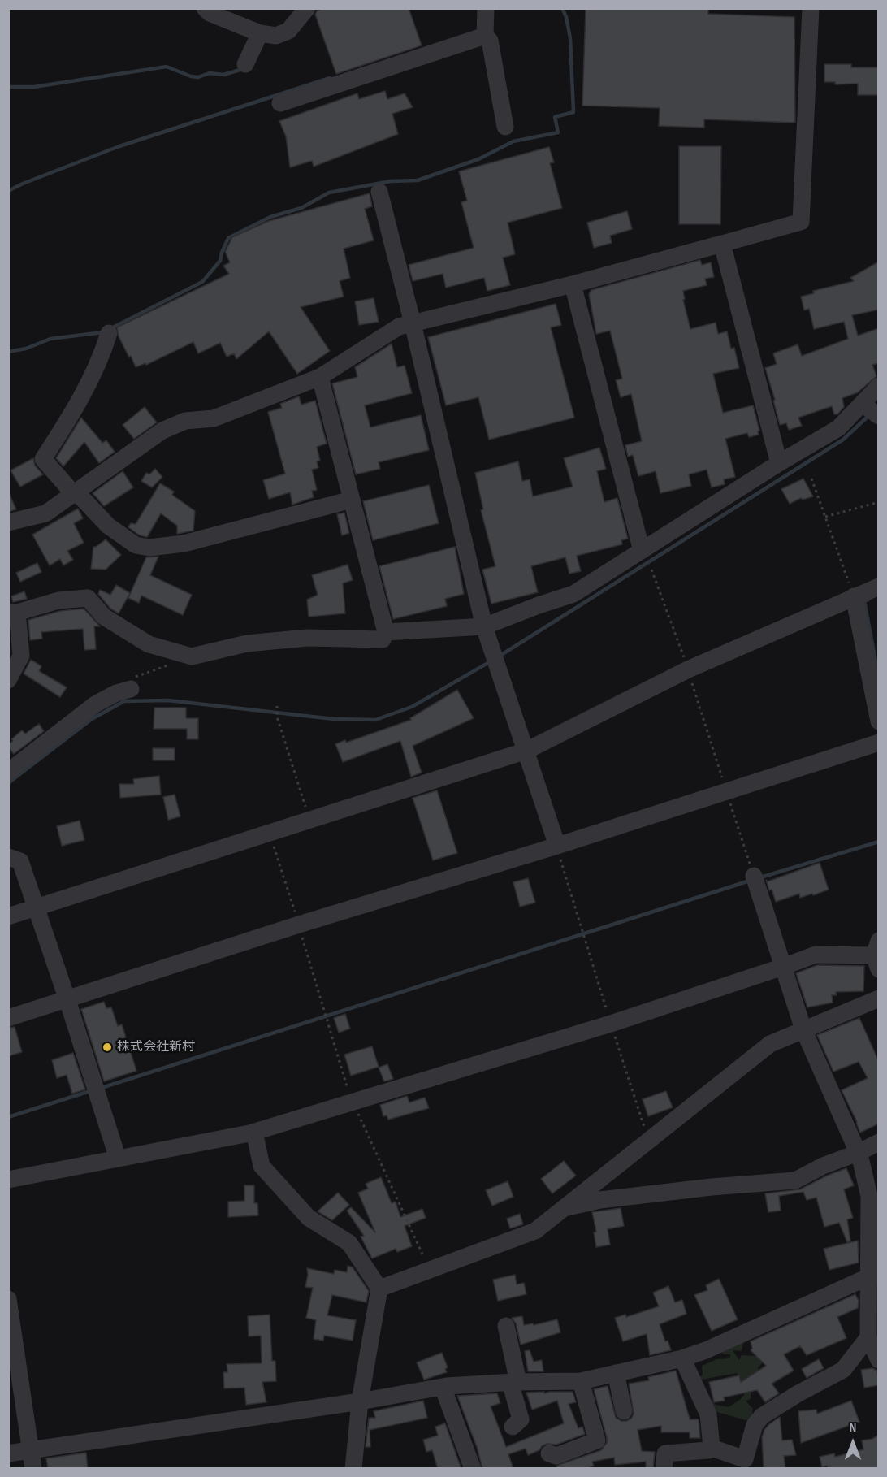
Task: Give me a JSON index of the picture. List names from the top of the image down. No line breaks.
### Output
{"places":["株式会社新村"],"north":"top"}
